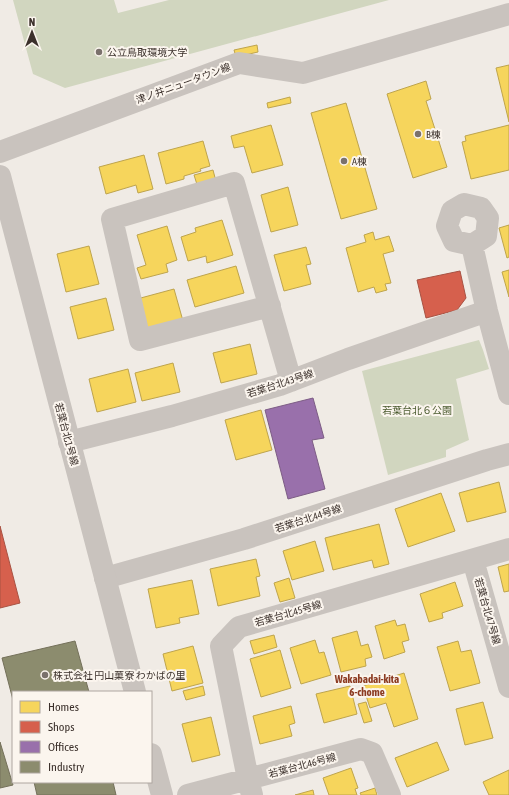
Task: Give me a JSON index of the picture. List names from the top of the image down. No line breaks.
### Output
{"streets":{"street":["津ノ井ニュータウン線","若葉台北43号線","若葉台北1号線","若葉台北44号線","若葉台北47号線","若葉台北45号線","若葉台北46号線"]},"crossings":[["若葉台北43号線","若葉台北1号線"],["若葉台北1号線","若葉台北44号線"],["若葉台北47号線","若葉台北45号線"],["若葉台北45号線","若葉台北46号線"]],"districts":["Wakabadai-kita 6-chome"],"parks":["若葉台北６公園"],"places":["公立鳥取環境大学","B棟","A棟","株式会社 円山菓寮 わかばの里"],"legend":["Homes","Shops","Offices","Industry"],"north":"top"}
